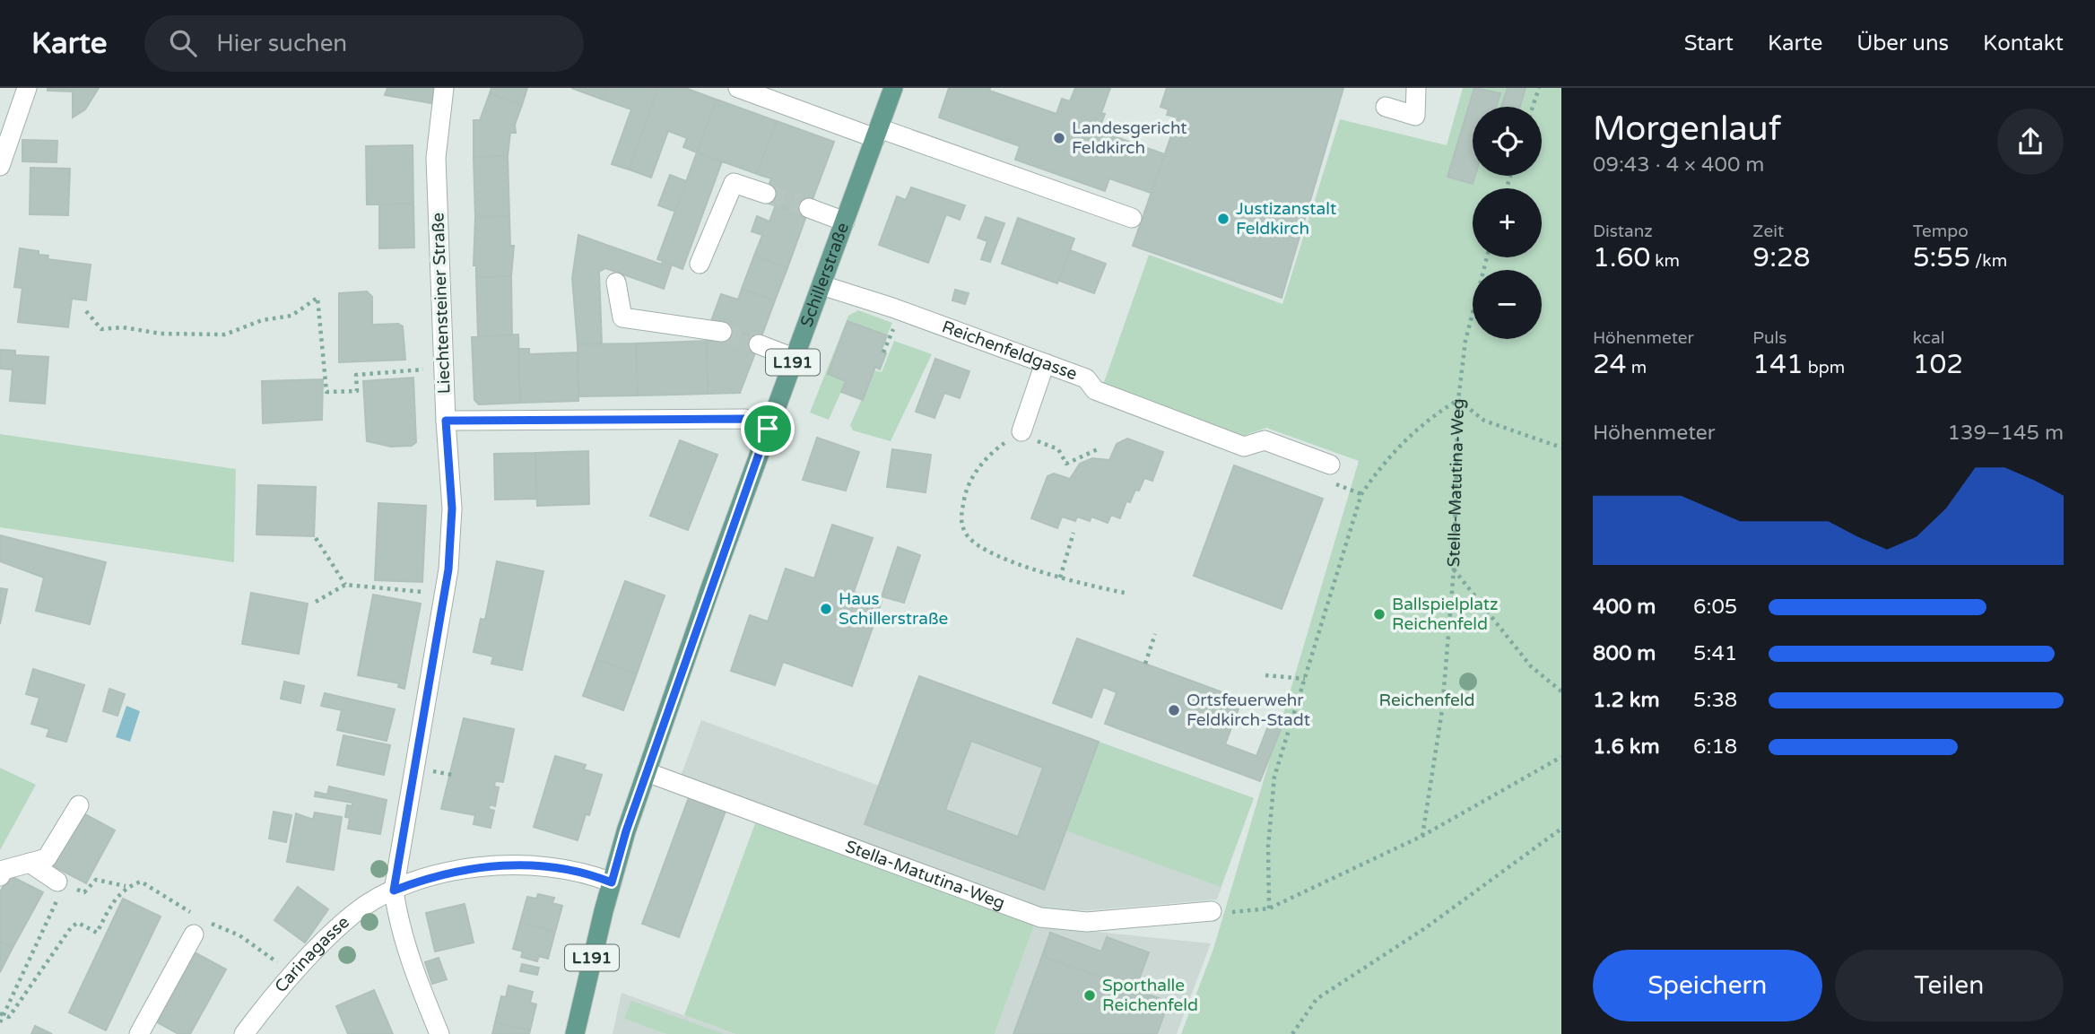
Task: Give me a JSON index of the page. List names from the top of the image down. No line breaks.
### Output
{"streets":{"main road":["Schillerstraße","L191"],"street":["Liechtensteiner Straße","Reichenfeldgasse","Stella-Matutina-Weg","Carinagasse"]},"crossings":[["Schillerstraße","Reichenfeldgasse"],["Schillerstraße","Stella-Matutina-Weg"],["Schillerstraße","Carinagasse"],["Liechtensteiner Straße","Carinagasse"]],"parks":["Reichenfeld"],"places":["Landesgericht Feldkirch","Justizanstalt Feldkirch","Haus Schillerstraße","Ballspielplatz Reichenfeld","Ortsfeuerwehr Feldkirch-Stadt","Sporthalle Reichenfeld"],"page":{"header":"Karte","search":"Hier suchen","nav":["Start","Karte","Über uns","Kontakt"],"heading":["Morgenlauf","09:43 · 4 × 400 m"],"map_buttons":["+","−"],"stats":[["Distanz","1.60 km"],["Zeit","9:28"],["Tempo","5:55 /km"],["Höhenmeter","24 m"],["Puls","141 bpm"],["kcal","102"]],"chart":["Höhenmeter","139–145 m"],"list":[{"name":"400 m","note":"6:05"},{"name":"800 m","note":"5:41"},{"name":"1.2 km","note":"5:38"},{"name":"1.6 km","note":"6:18"}],"buttons":["Speichern","Teilen"]}}
